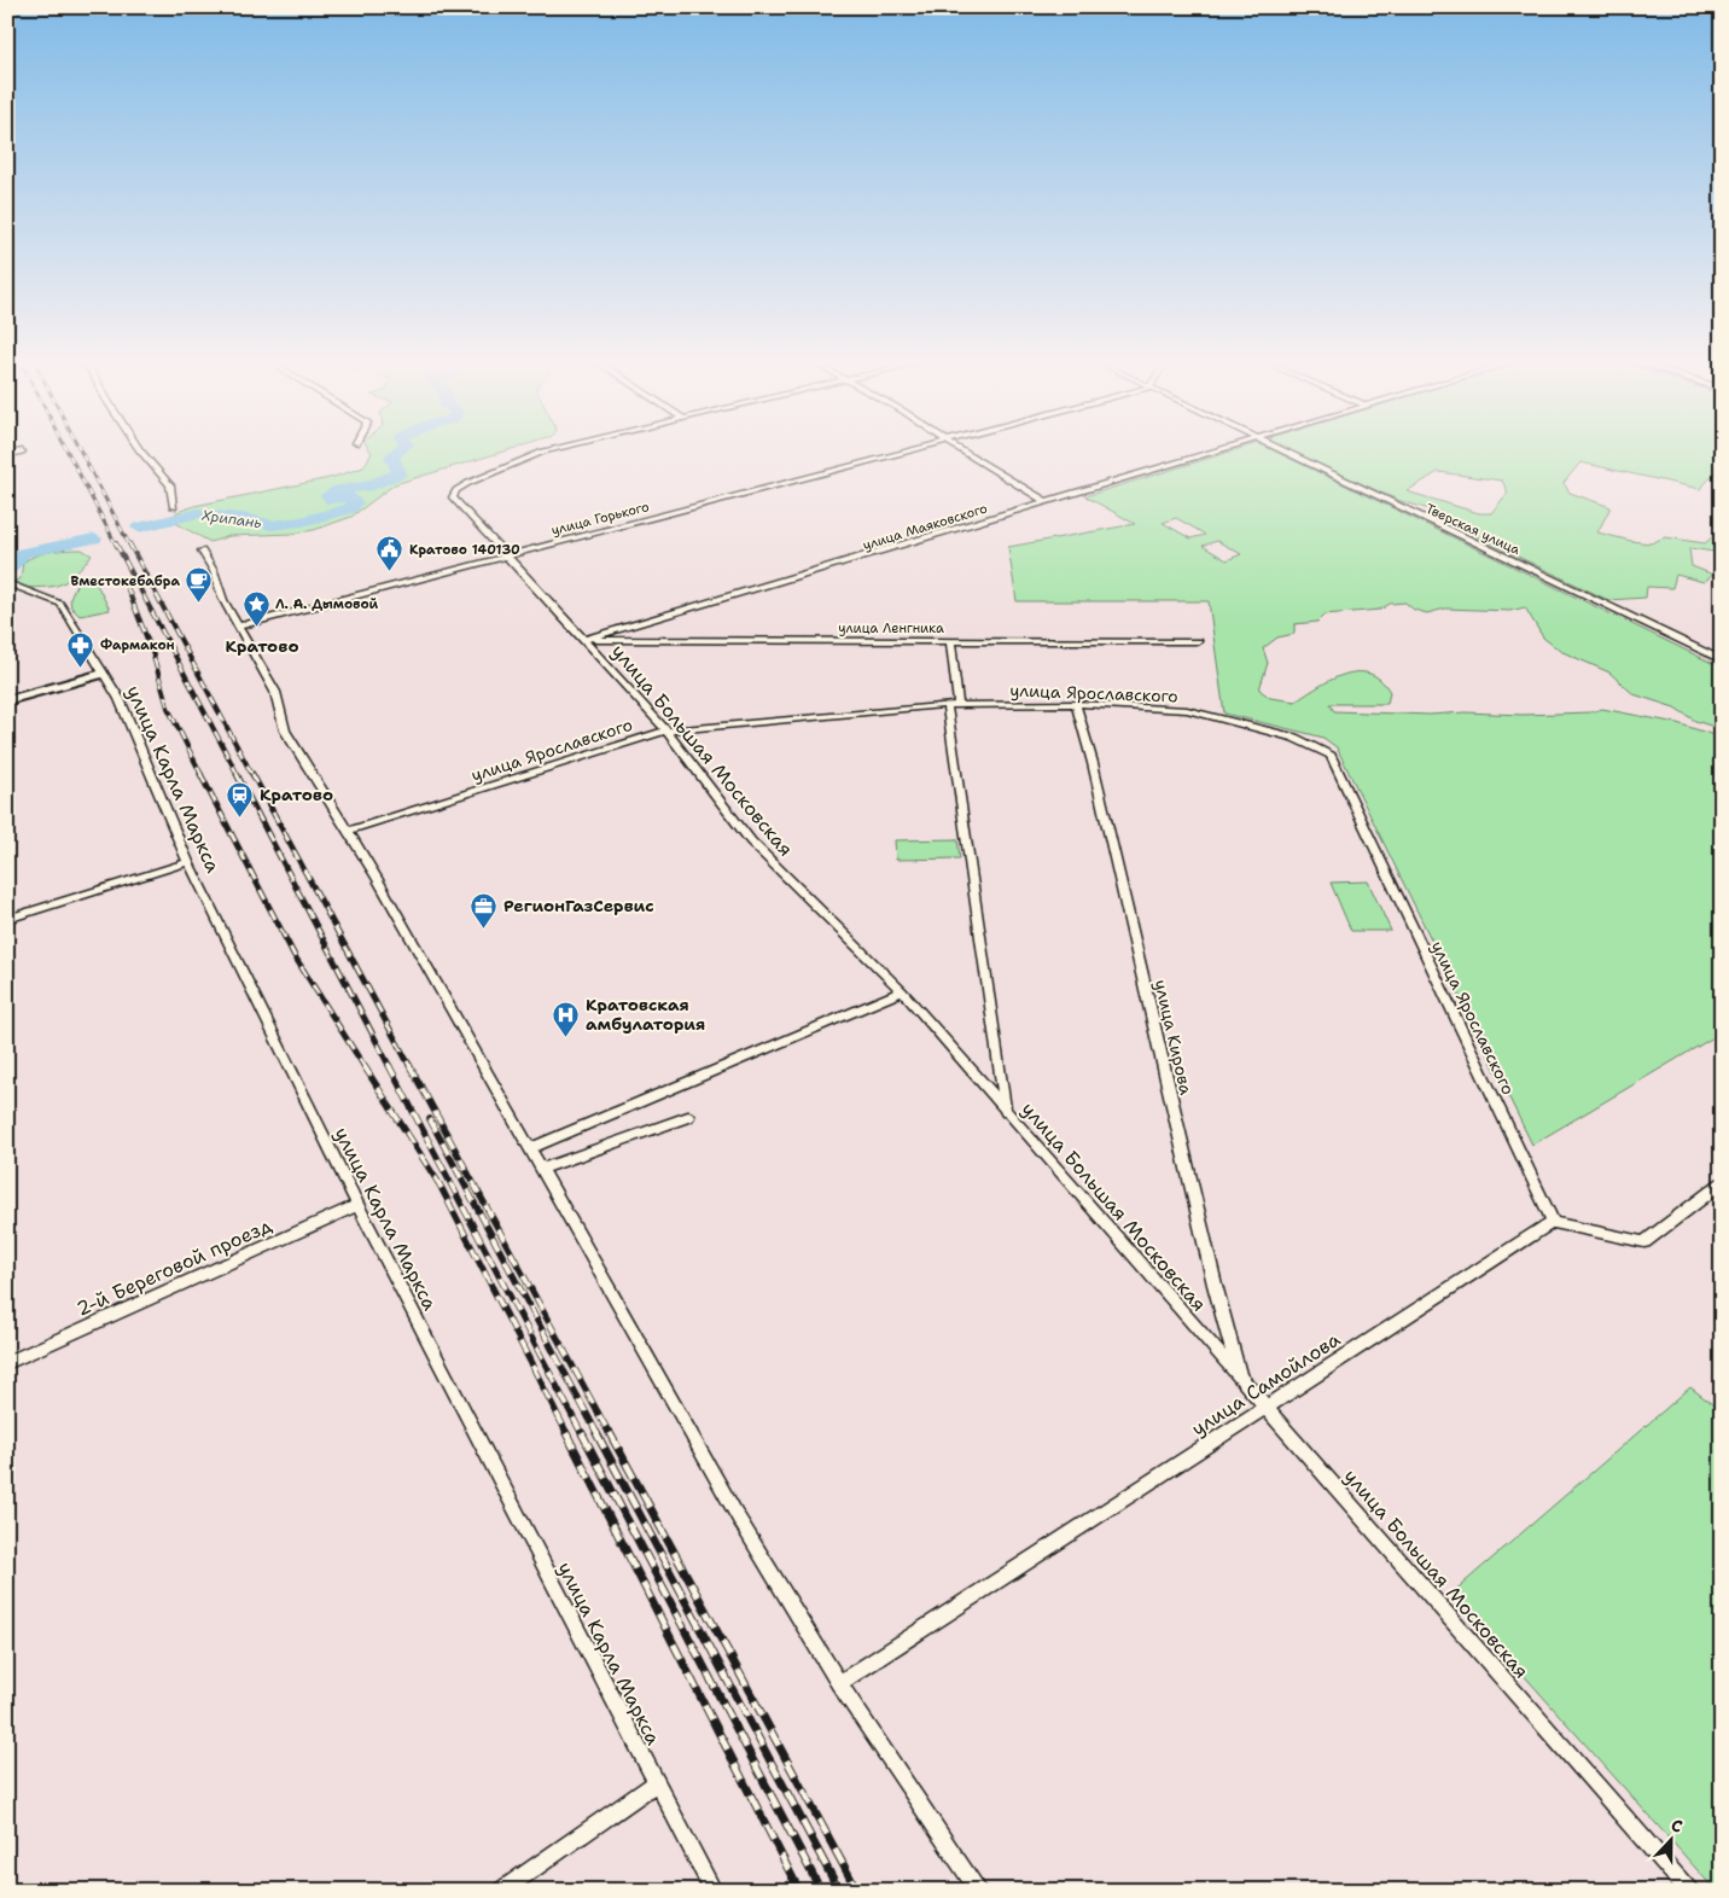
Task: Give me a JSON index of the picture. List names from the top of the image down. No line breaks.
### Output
{"streets":{"street":["улица Горького","улица Маяковского","Тверская улица","улица Ленгника","улица Ярославского","улица Большая Московская","улица Карла Маркса","улица Кирова","2-й Береговой проезд","улица Самойлова"]},"crossings":[["улица Горького","улица Большая Московская"],["улица Маяковского","улица Ленгника"],["улица Маяковского","улица Большая Московская"],["улица Ленгника","улица Большая Московская"],["улица Ярославского","улица Большая Московская"],["улица Ярославского","улица Кирова"],["улица Ярославского","улица Самойлова"],["улица Большая Московская","улица Кирова"],["улица Большая Московская","улица Самойлова"],["улица Карла Маркса","2-й Береговой проезд"]],"districts":["Кратово"],"water":["Хрипань"],"places":{"public building":["Кратово 140130"],"cafe":["Вместокебабра"],"place":["Л. А. Дымовой"],"pharmacy":["Фармакон"],"station":["Кратово"],"office":["РегионГазСервис"],"hospital":["Кратовская амбулатория"]},"north":"top"}
